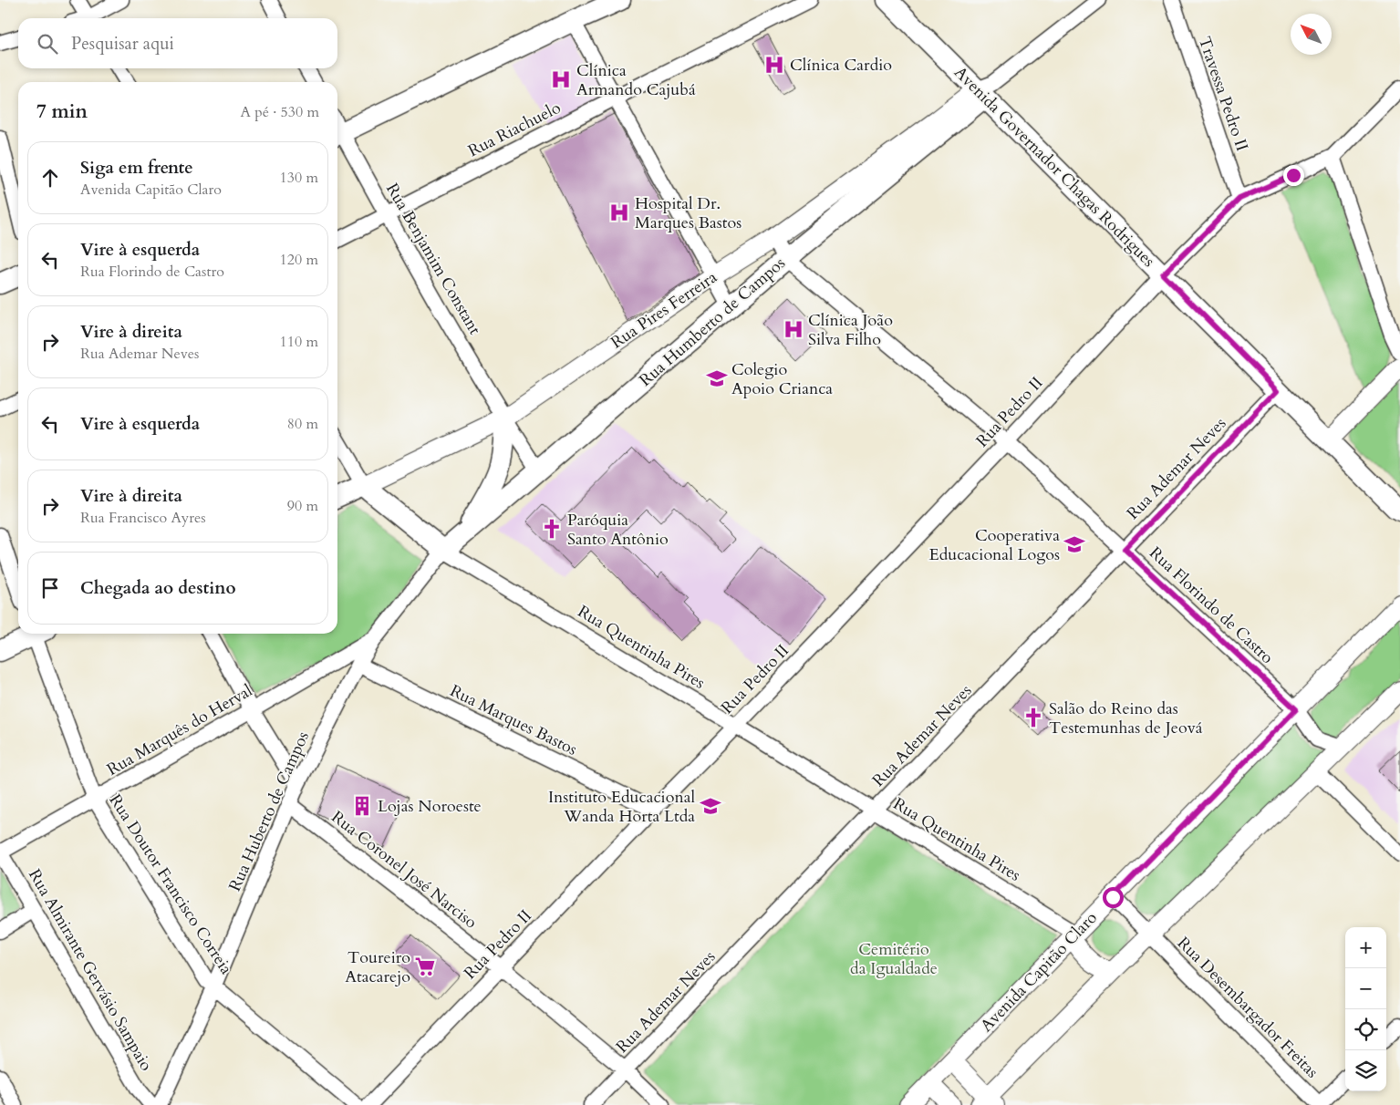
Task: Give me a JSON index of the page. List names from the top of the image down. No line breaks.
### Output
{"streets":{"main road":["Avenida Governador Chagas Rodrigues","Rua Pires Ferreira","Rua Humberto de Campos"],"street":["Travessa Pedro II","Rua Riachuelo","Rua Benjamim Constant","Rua Pedro II","Rua Ademar Neves","Rua Florindo de Castro","Rua Quentinha Pires","Rua Marques Bastos","Rua Marquês do Herval","Rua Huberto de Campos","Rua Coronel José Narciso","Rua Doutor Francisco Correia","Rua Almirante Gervásio Sampaio","Avenida Capitão Claro","Rua Desembargador Freitas"]},"crossings":[["Travessa Pedro II","Rua Pedro II"],["Rua Riachuelo","Rua Benjamim Constant"],["Avenida Governador Chagas Rodrigues","Rua Pires Ferreira"],["Avenida Governador Chagas Rodrigues","Rua Humberto de Campos"],["Avenida Governador Chagas Rodrigues","Rua Pedro II"],["Avenida Governador Chagas Rodrigues","Rua Ademar Neves"],["Rua Benjamim Constant","Rua Pires Ferreira"],["Rua Benjamim Constant","Rua Humberto de Campos"],["Rua Pires Ferreira","Rua Humberto de Campos"],["Rua Pires Ferreira","Rua Florindo de Castro"],["Rua Humberto de Campos","Rua Florindo de Castro"],["Rua Humberto de Campos","Rua Quentinha Pires"],["Rua Humberto de Campos","Rua Huberto de Campos"],["Rua Pedro II","Rua Florindo de Castro"],["Rua Pedro II","Rua Quentinha Pires"],["Rua Pedro II","Rua Marques Bastos"],["Rua Pedro II","Rua Coronel José Narciso"],["Rua Ademar Neves","Rua Florindo de Castro"],["Rua Ademar Neves","Rua Quentinha Pires"],["Rua Ademar Neves","Rua Coronel José Narciso"],["Rua Florindo de Castro","Avenida Capitão Claro"],["Rua Quentinha Pires","Rua Huberto de Campos"],["Rua Quentinha Pires","Avenida Capitão Claro"],["Rua Marques Bastos","Rua Huberto de Campos"],["Rua Marquês do Herval","Rua Huberto de Campos"],["Rua Marquês do Herval","Rua Doutor Francisco Correia"],["Rua Marquês do Herval","Rua Almirante Gervásio Sampaio"],["Rua Huberto de Campos","Rua Coronel José Narciso"],["Rua Huberto de Campos","Rua Doutor Francisco Correia"],["Avenida Capitão Claro","Rua Desembargador Freitas"]],"parks":["Cemitério da Igualdade"],"places":{"hospital":["Clínica Cardio","Clínica Armando Cajubá","Hospital Dr. Marques Bastos","Clínica João Silva Filho"],"school or university":["Colegio Apoio Crianca","Cooperativa Educacional Logos","Instituto Educacional Wanda Horta Ltda"],"church":["Paróquia Santo Antônio","Salão do Reino das Testemunhas de Jeová"],"building":["Lojas Noroeste"],"supermarket":["Toureiro Atacarejo"]},"north":"top left","page":{"search":"Pesquisar aqui","heading":["7 min","A pé · 530 m"],"list":[["Siga em frente","Avenida Capitão Claro","130 m"],["Vire à esquerda","Rua Florindo de Castro","120 m"],["Vire à direita","Rua Ademar Neves","110 m"],["Vire à esquerda","80 m"],["Vire à direita","Rua Francisco Ayres","90 m"],"Chegada ao destino"],"map_buttons":["+","−"]}}
